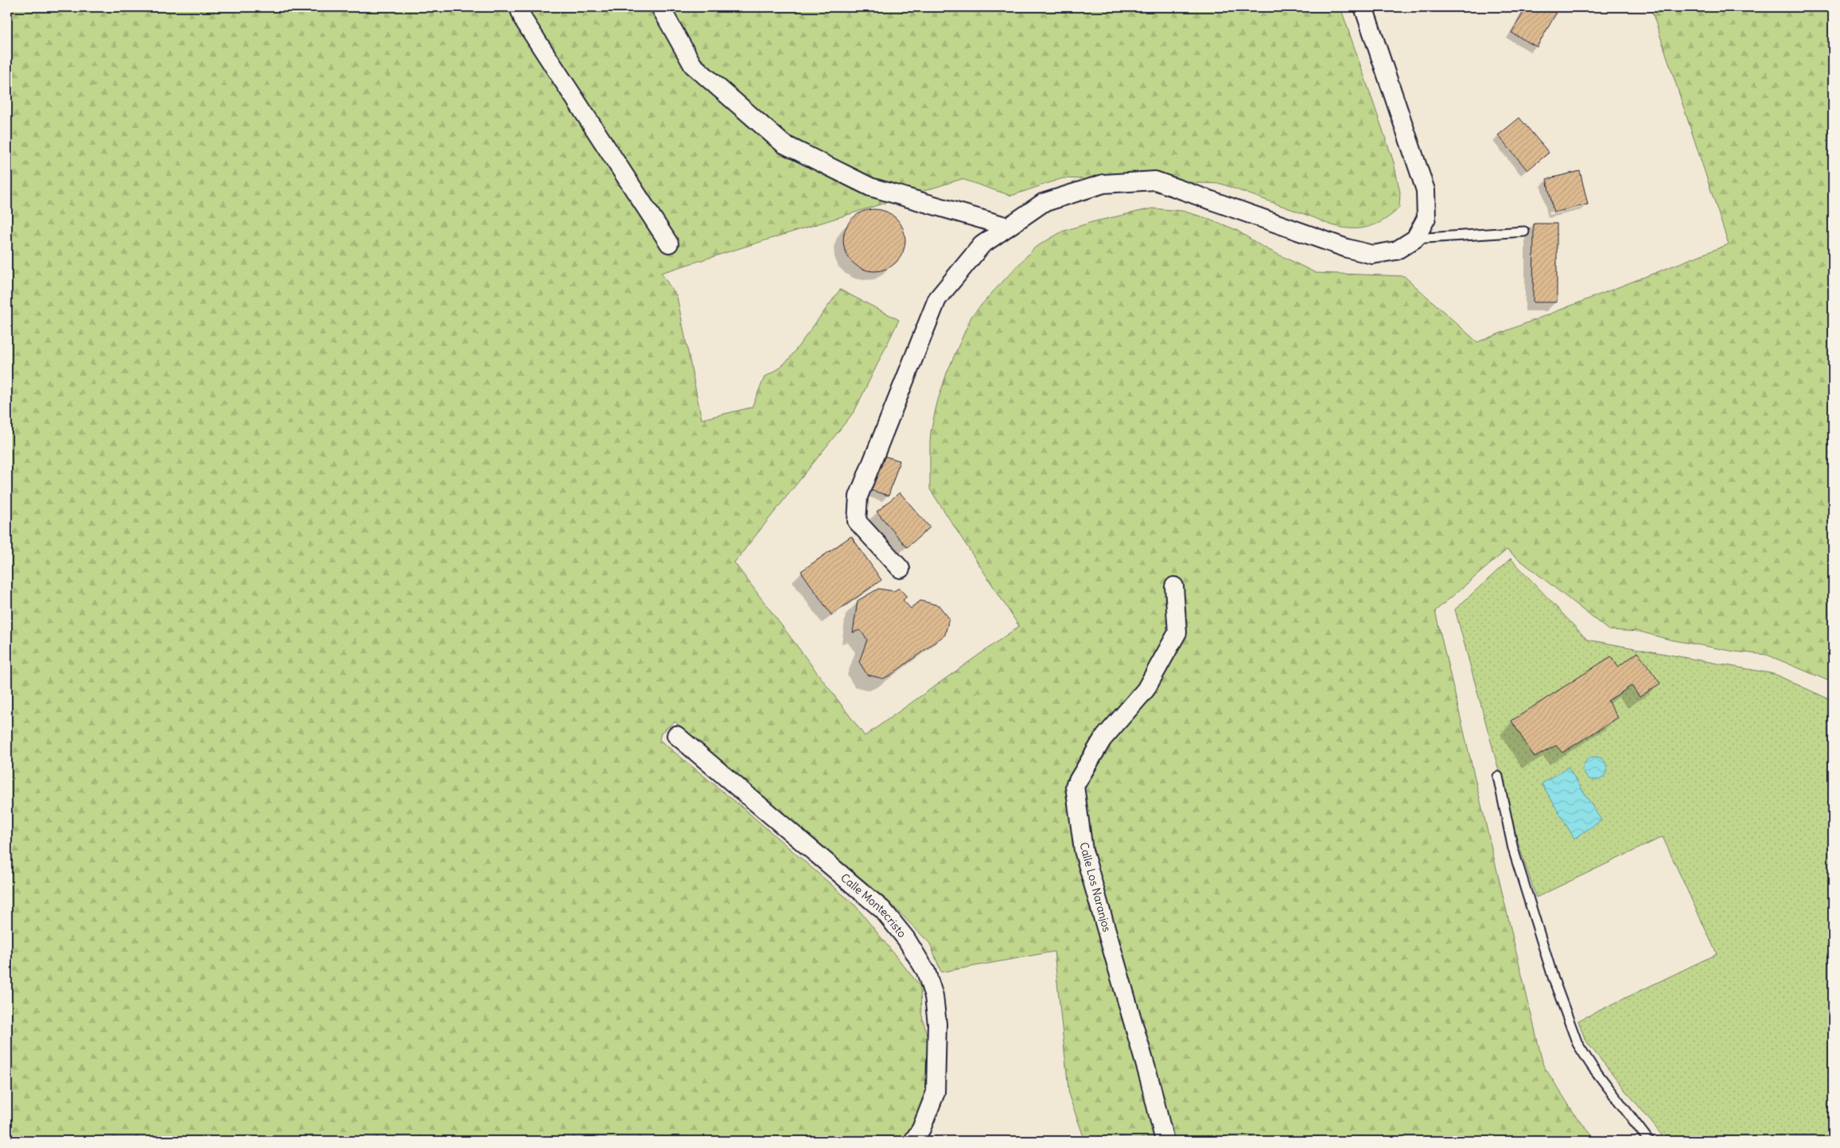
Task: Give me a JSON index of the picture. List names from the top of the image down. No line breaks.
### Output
{"streets":{"street":["Calle Los Naranjos","Calle Montecristo"]}}
